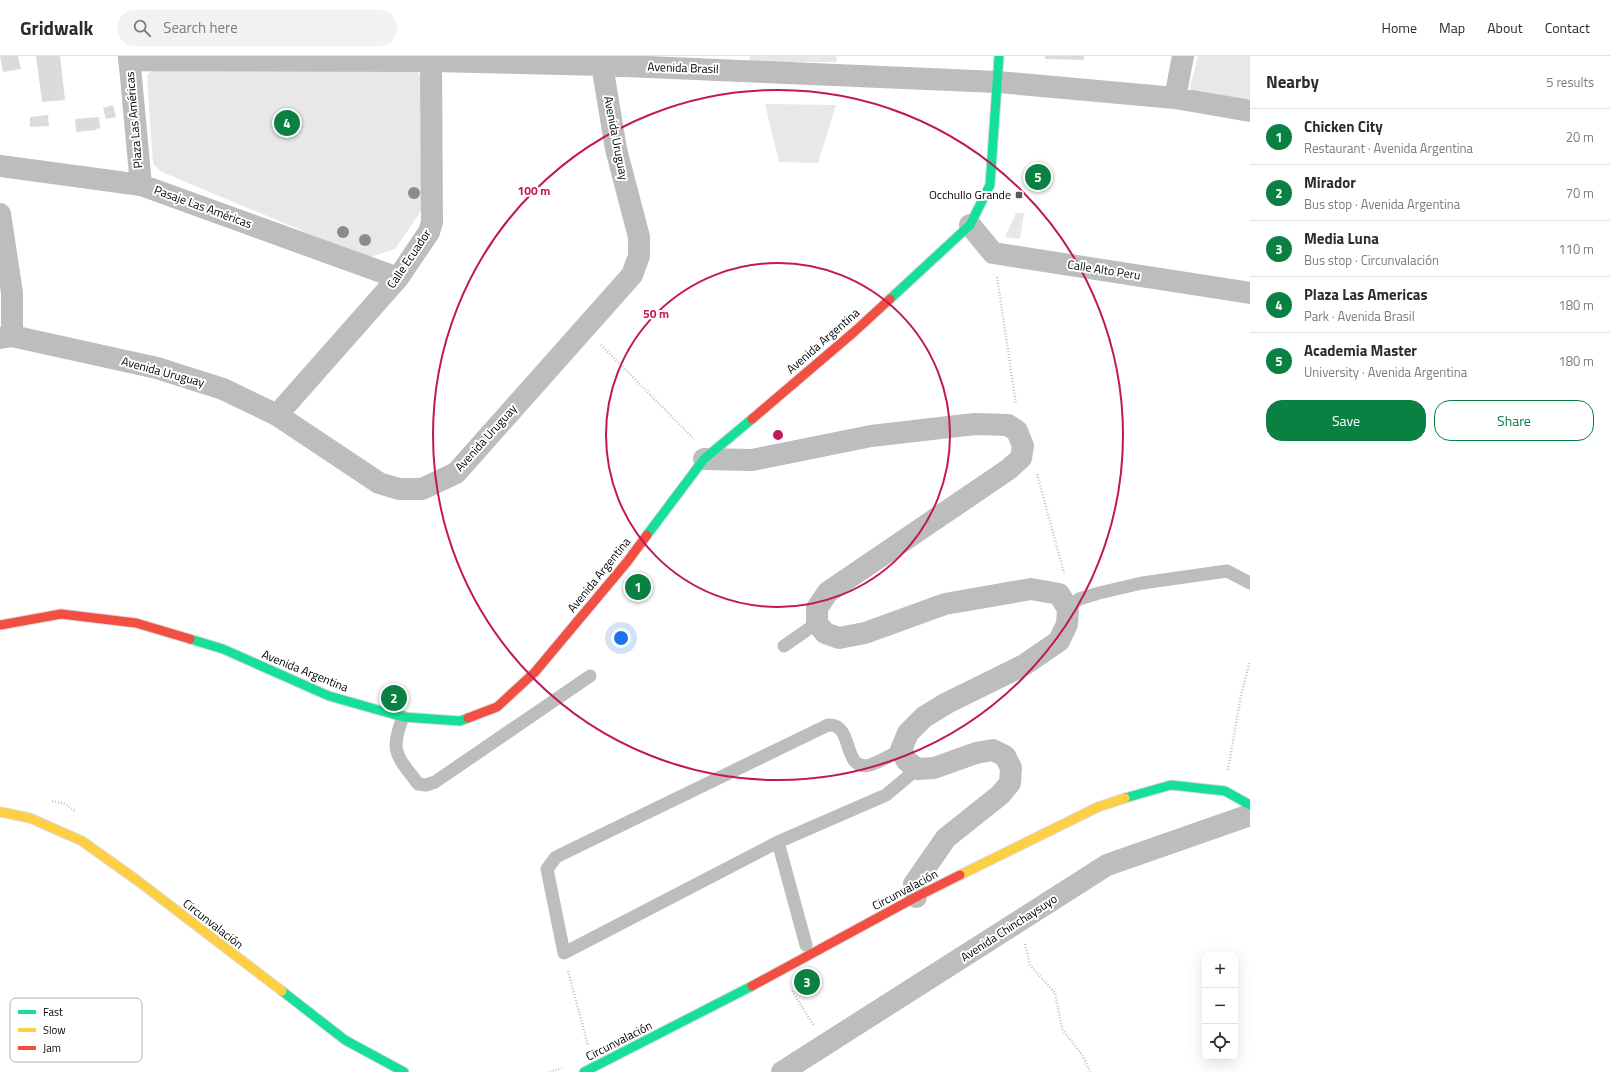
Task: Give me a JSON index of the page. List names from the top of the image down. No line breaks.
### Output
{"streets":{"highway":["Avenida Argentina","Circunvalación"],"street":["Avenida Brasil","Plaza Las Américas","Avenida Uruguay","Pasaje Las Américas","Calle Ecuador","Calle Alto Peru","Avenida Chinchaysuyo"]},"crossings":[["Avenida Brasil","Plaza Las Américas"],["Avenida Brasil","Avenida Uruguay"],["Avenida Brasil","Calle Ecuador"],["Avenida Brasil","Avenida Argentina"],["Plaza Las Américas","Pasaje Las Américas"],["Avenida Uruguay","Calle Ecuador"],["Pasaje Las Américas","Calle Ecuador"],["Calle Alto Peru","Avenida Argentina"]],"places":{"transit":["Occhullo Grande"]},"legend":["Fast","Slow","Jam"],"page":{"header":"Gridwalk","search":"Search here","nav":["Home","Map","About","Contact"],"heading":["Nearby","5 results"],"pins":["4","5","1","2","3"],"list":[{"mark":"1","name":"Chicken City","note":"Restaurant · Avenida Argentina","value":"20 m"},{"mark":"2","name":"Mirador","note":"Bus stop · Avenida Argentina","value":"70 m"},{"mark":"3","name":"Media Luna","note":"Bus stop · Circunvalación","value":"110 m"},{"mark":"4","name":"Plaza Las Americas","note":"Park · Avenida Brasil","value":"180 m"},{"mark":"5","name":"Academia Master","note":"University · Avenida Argentina","value":"180 m"}],"buttons":["Save","Share"],"map_buttons":["+","−"]},"rings":["100 m","50 m"]}
